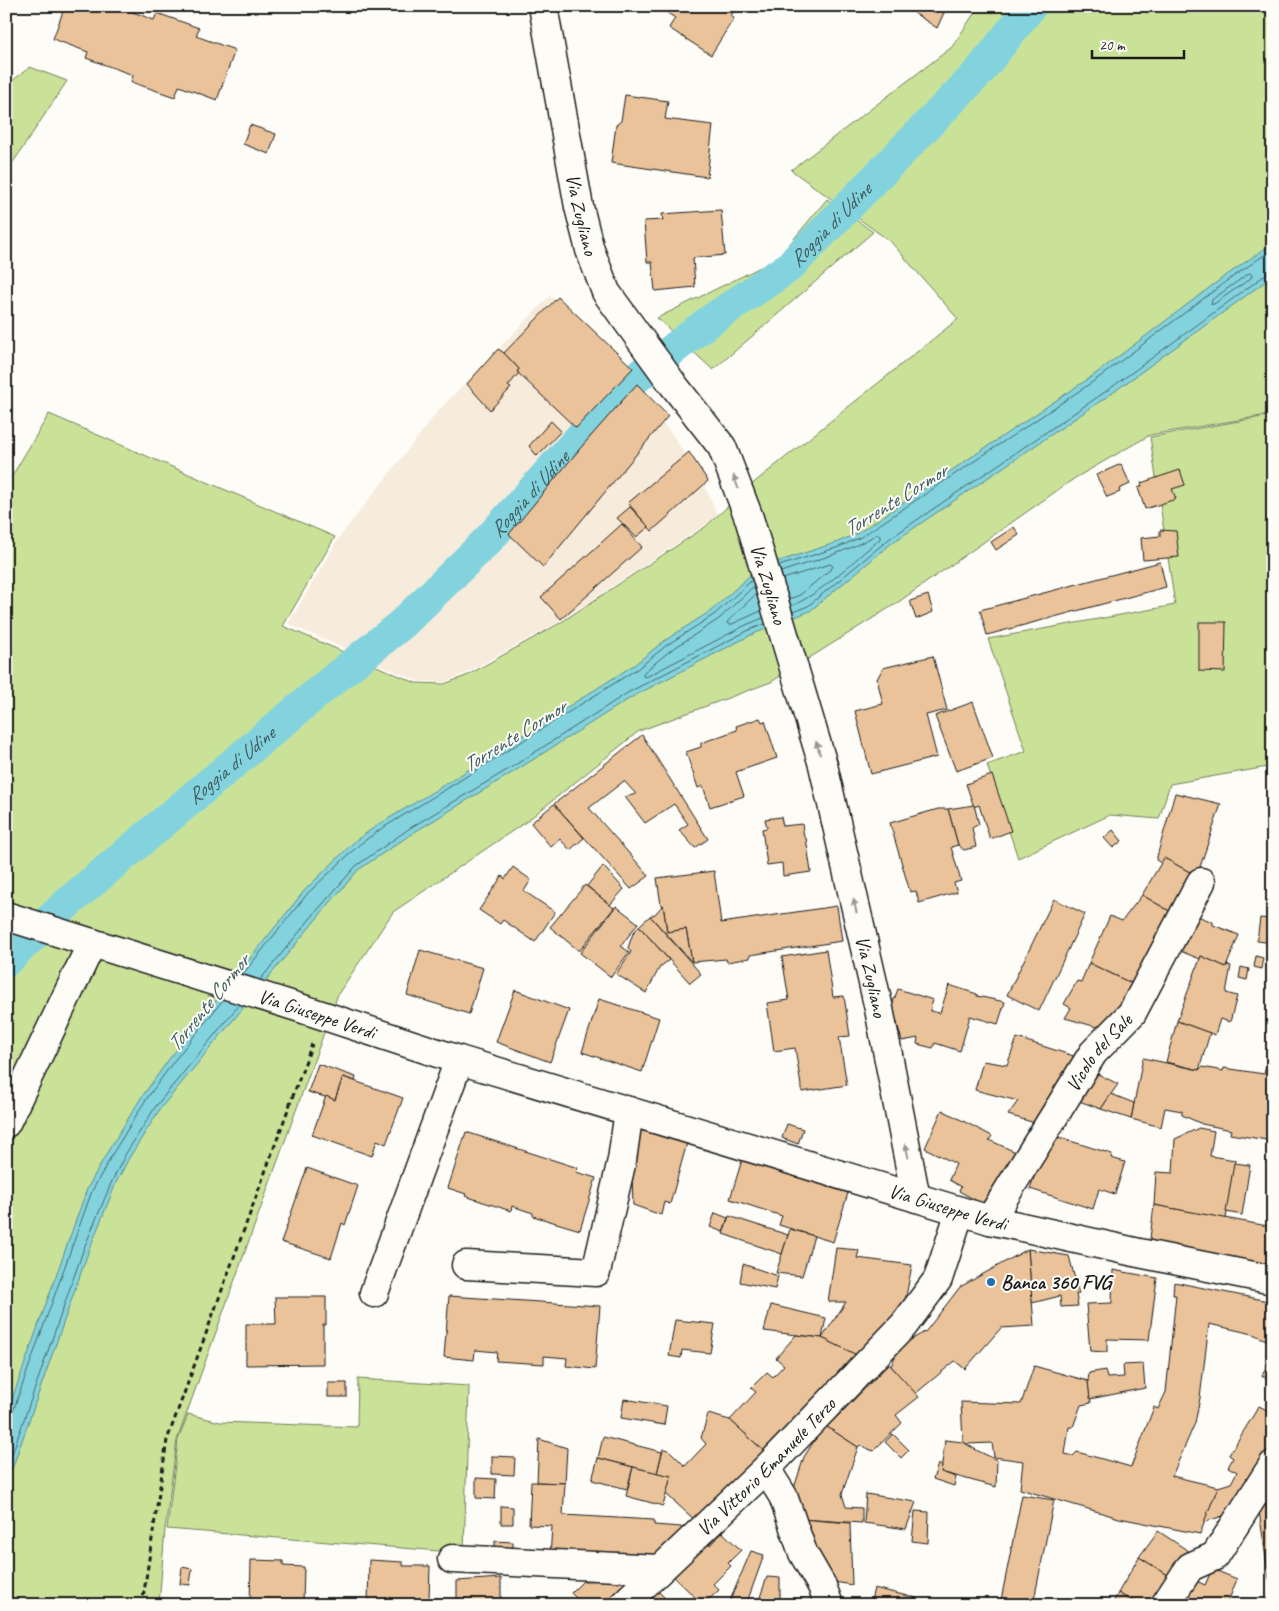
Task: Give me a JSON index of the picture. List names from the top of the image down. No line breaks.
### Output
{"streets":{"street":["Via Zugliano","Via Giuseppe Verdi","Vicolo del Sale","Via Vittorio Emanuele Terzo"]},"crossings":[["Via Zugliano","Via Giuseppe Verdi"],["Via Giuseppe Verdi","Vicolo del Sale"],["Via Giuseppe Verdi","Via Vittorio Emanuele Terzo"]],"one_way":["Via Zugliano"],"water":["Roggia di Udine","Torrente Cormor"],"places":["Banca 360 FVG"],"scale_bar":"20 m"}
